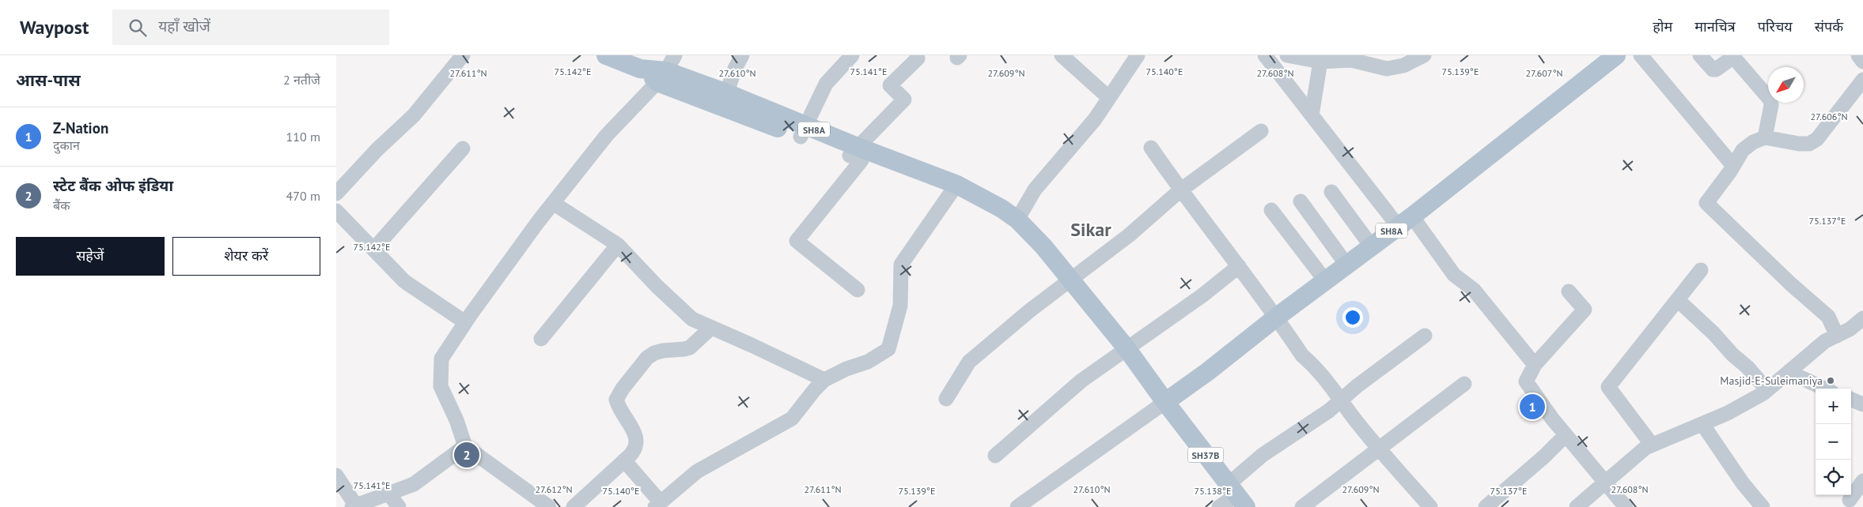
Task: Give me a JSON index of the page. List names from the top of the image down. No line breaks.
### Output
{"streets":{"main road":["SH8A","SH37B"]},"crossings":[["SH8A","SH37B"]],"districts":["Sikar"],"places":["Masjid-E-Suleimaniya"],"north":"bottom left","page":{"header":"Waypost","search":"यहाँ खोजें","nav":["होम","मानचित्र","परिचय","संपर्क"],"heading":["आस-पास","2 नतीजे"],"list":[{"mark":"1","name":"Z-Nation","note":"दुकान","value":"110 m"},{"mark":"2","name":"स्टेट बेैंक ओफ इंडिया","note":"बैंक","value":"470 m"}],"buttons":["सहेजें","शेयर करें"],"map_buttons":["+","−"],"pins":["1","2"]},"coordinates":["75.142°E","75.141°E","75.140°E","75.139°E","27.611°N","27.610°N","27.609°N","27.608°N","27.607°N","27.606°N","75.137°E","27.612°N","75.138°E"]}
